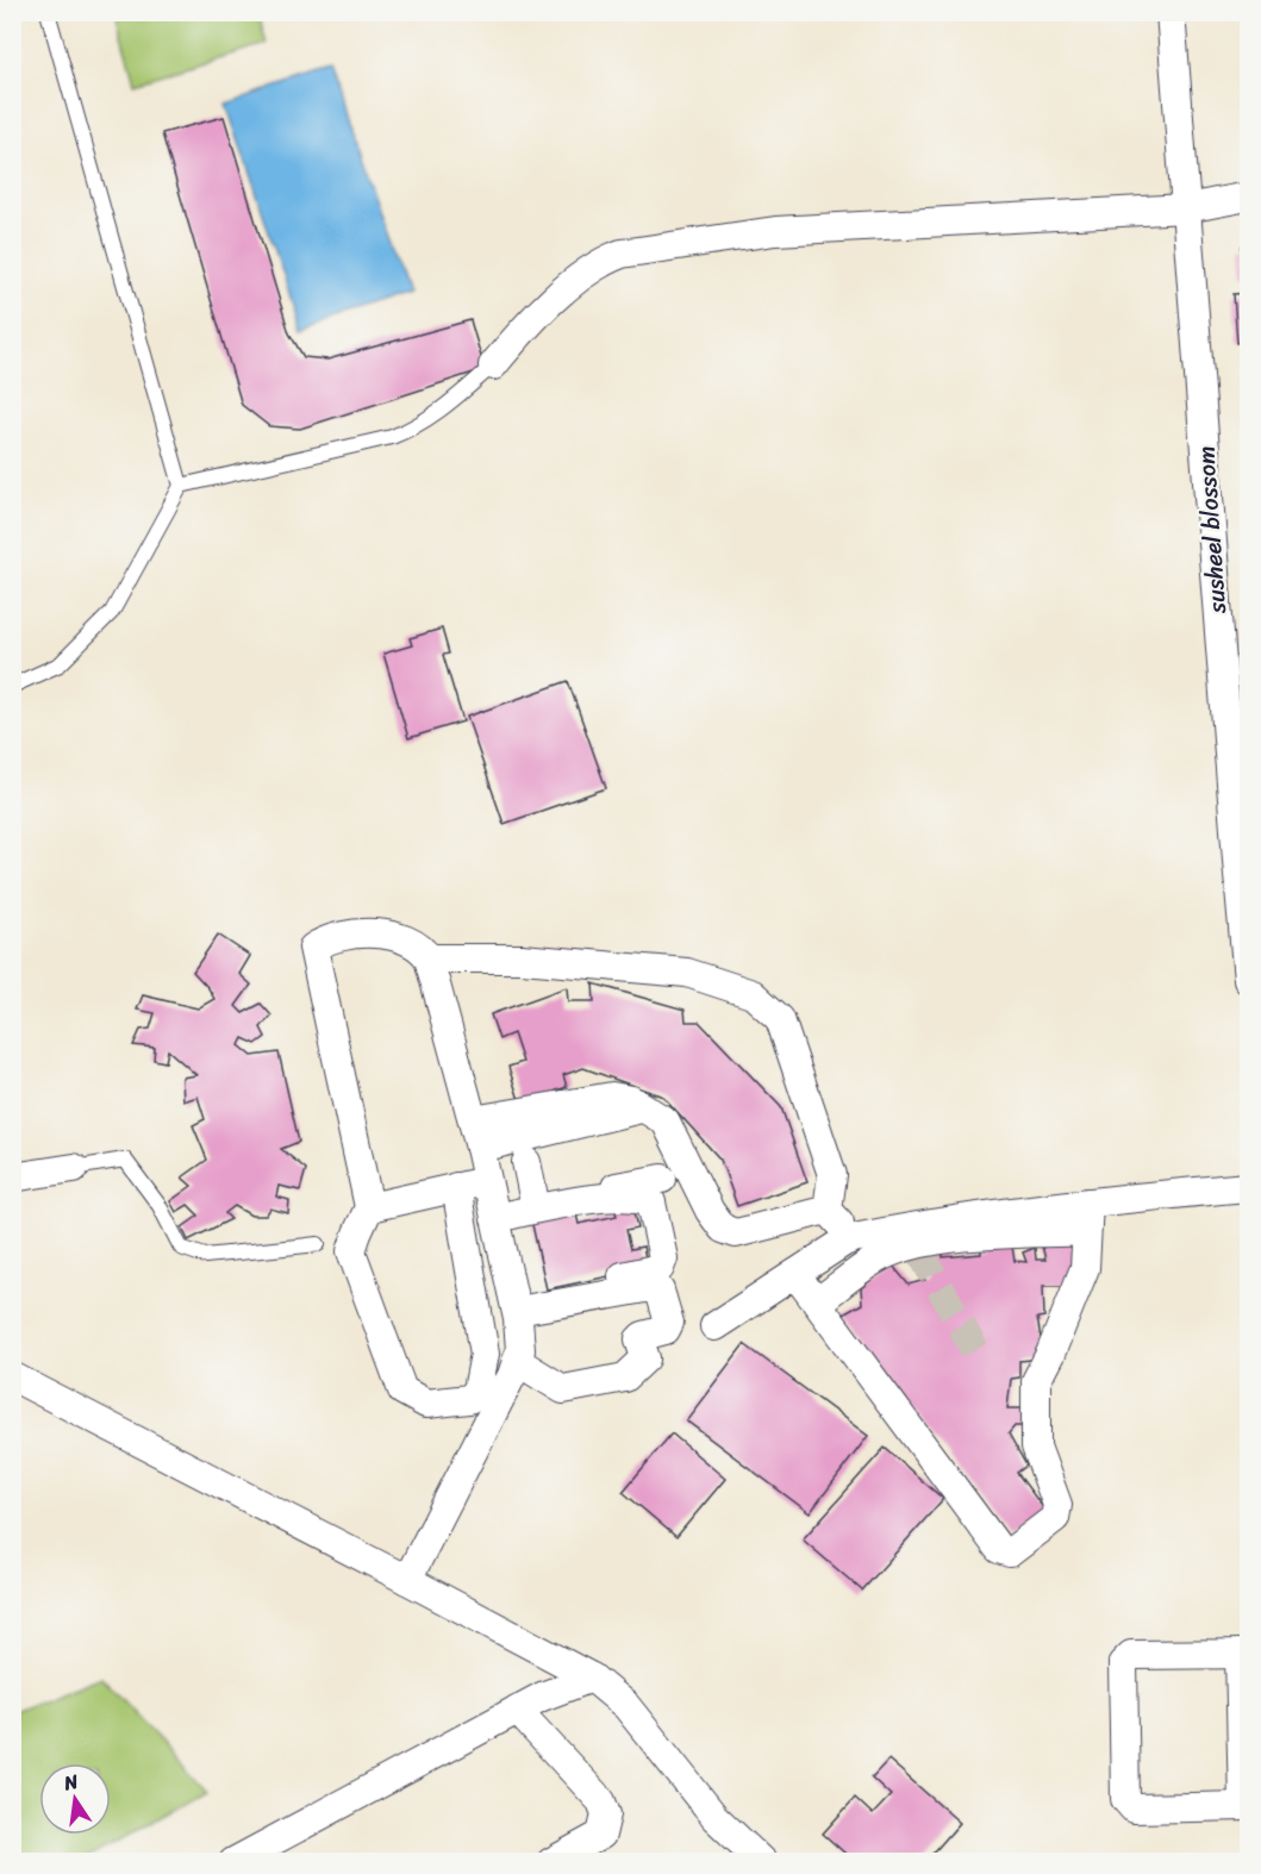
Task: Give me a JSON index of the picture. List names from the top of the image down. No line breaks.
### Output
{"streets":{"street":["susheel blossom"]},"north":"top"}
